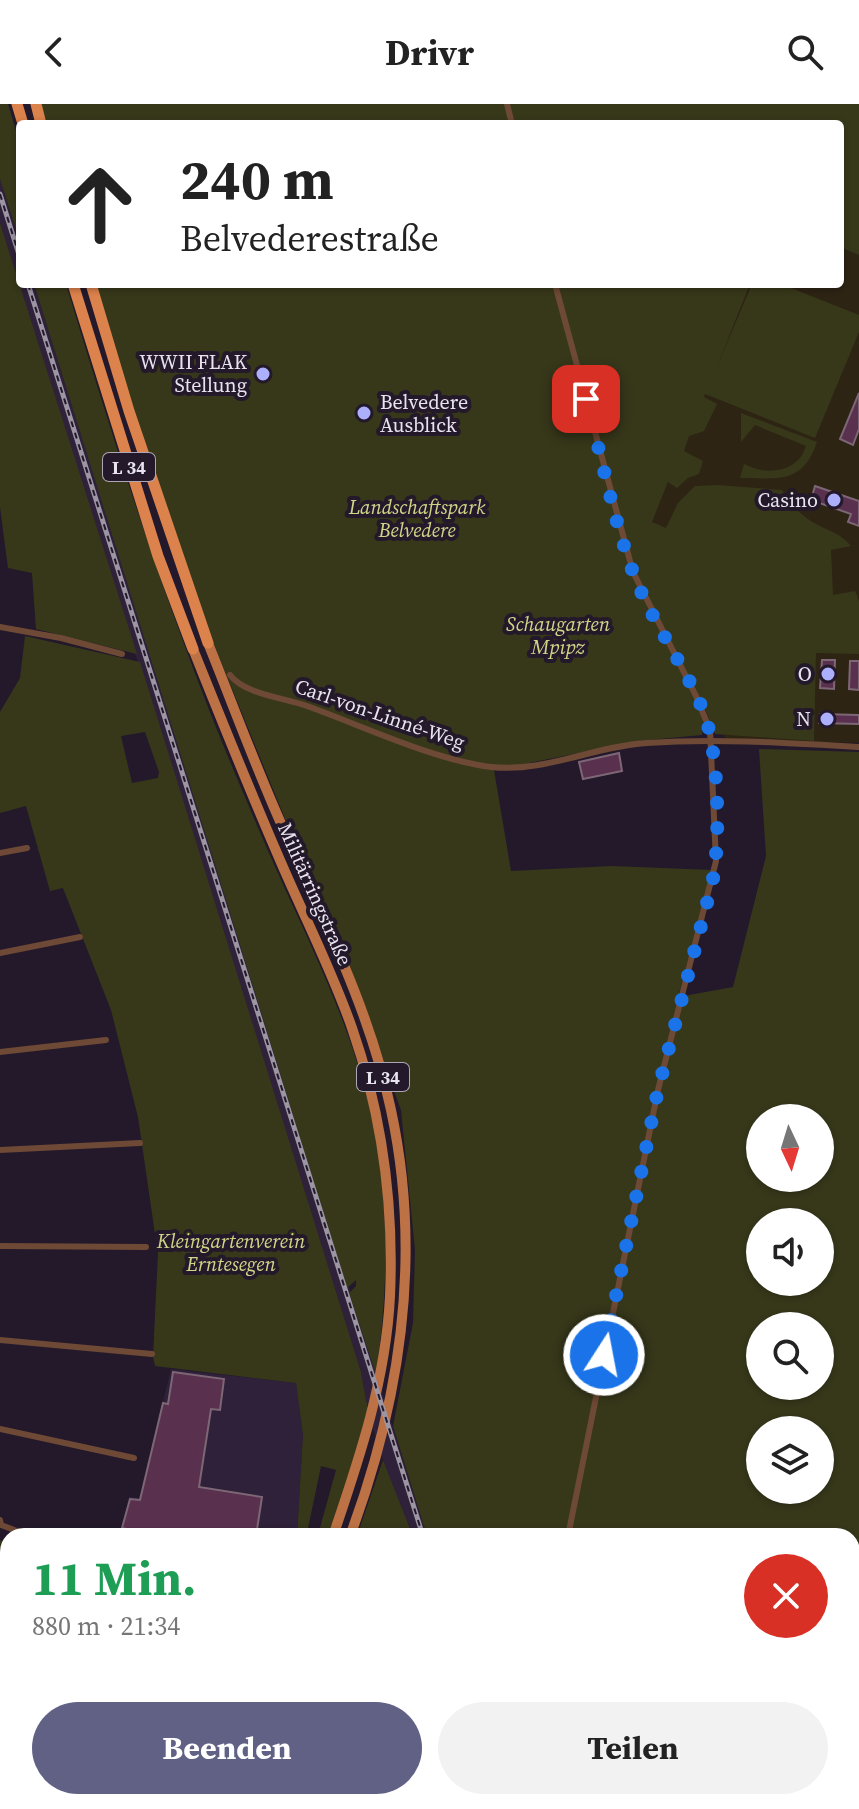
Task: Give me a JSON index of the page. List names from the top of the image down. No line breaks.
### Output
{"streets":{"highway":["L 34","Militärringstraße"],"street":["Carl-von-Linné-Weg"]},"parks":["Landschaftspark Belvedere","Schaugarten Mpipz","Kleingartenverein Erntesegen"],"places":["WWII FLAK Stellung","Belvedere Ausblick","Casino","O","N"],"north":"bottom","page":{"header":"Drivr","turn":["240 m","Belvederestraße"],"heading":["11 Min.","880 m · 21:34"],"buttons":["Beenden","Teilen"]}}
